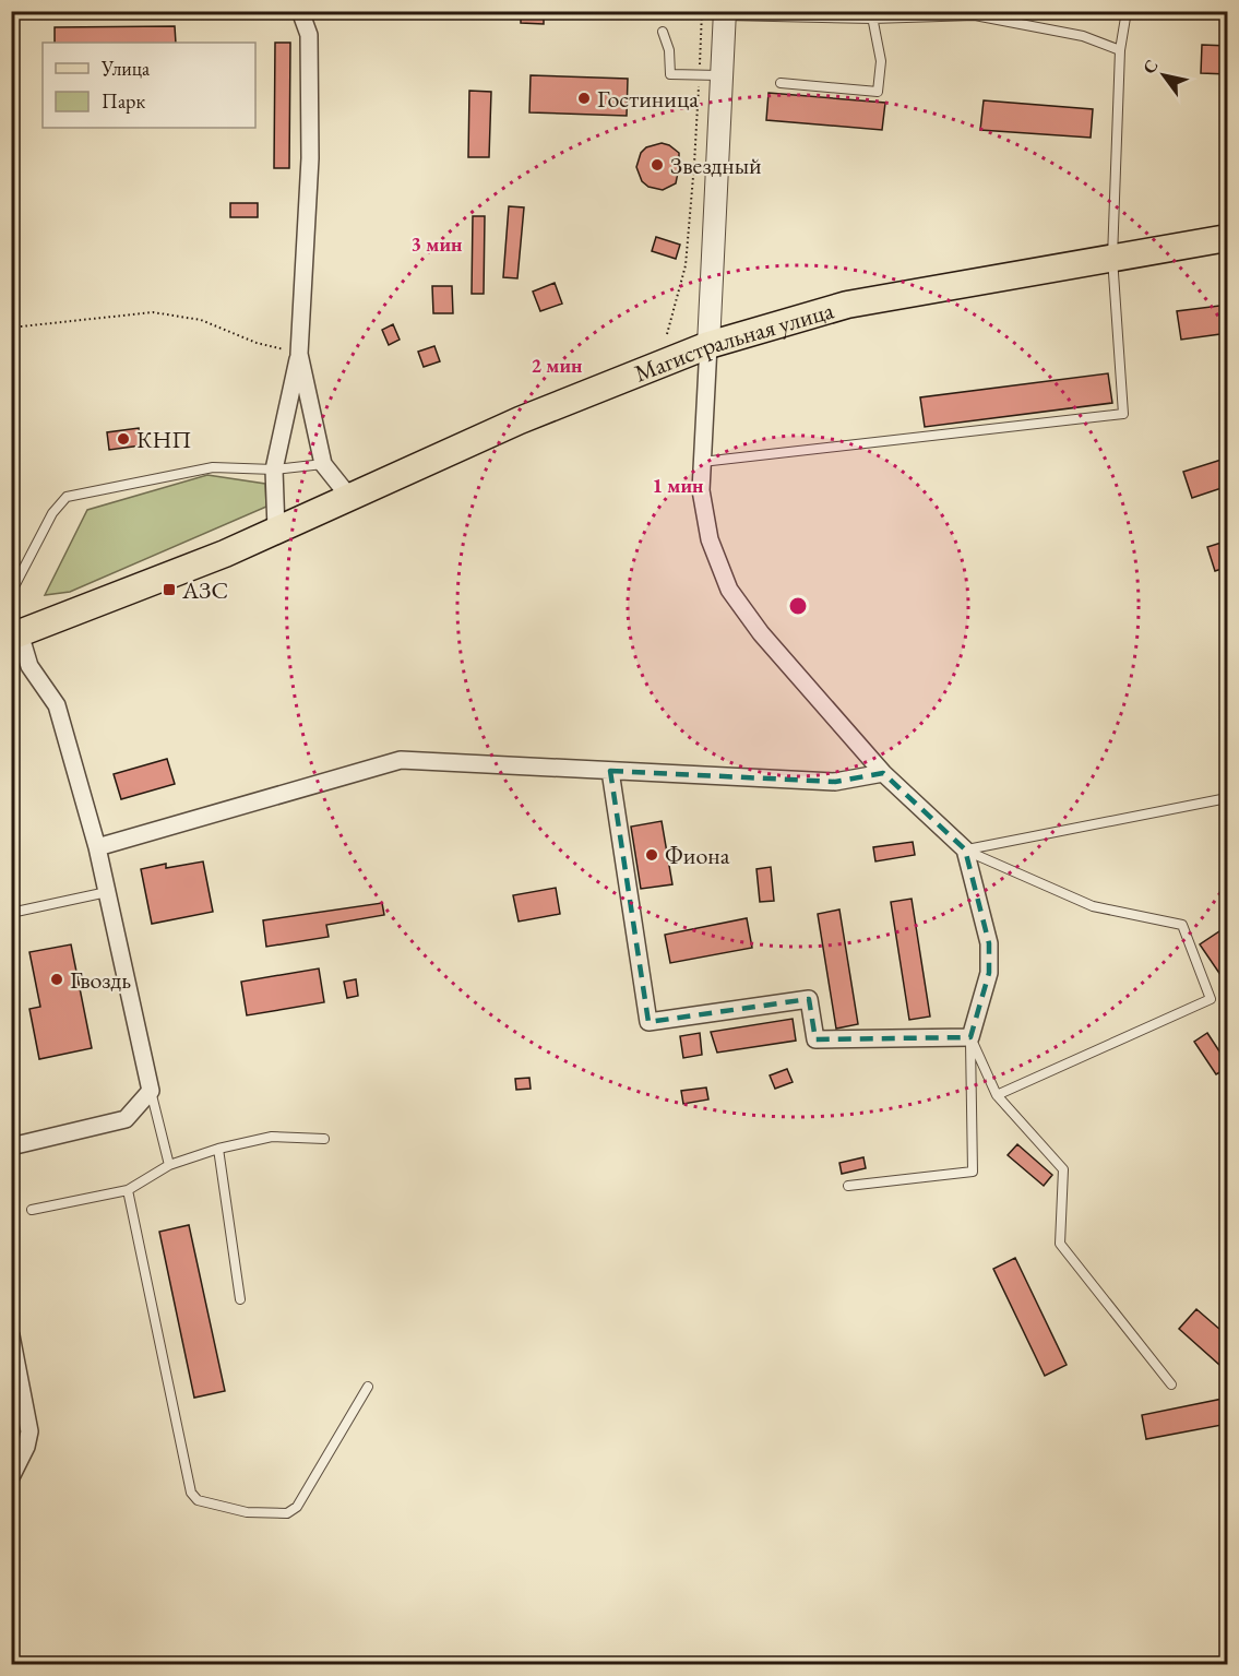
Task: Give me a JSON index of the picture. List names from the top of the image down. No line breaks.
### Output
{"streets":{"main road":["Магистральная улица"]},"places":{"other":["Гостиница","Звездный","КНП","Фиона","Гвоздь"],"transit":["АЗС"]},"legend":["Улица","Парк"],"north":"top left","rings":["3 мин","2 мин","1 мин"]}
